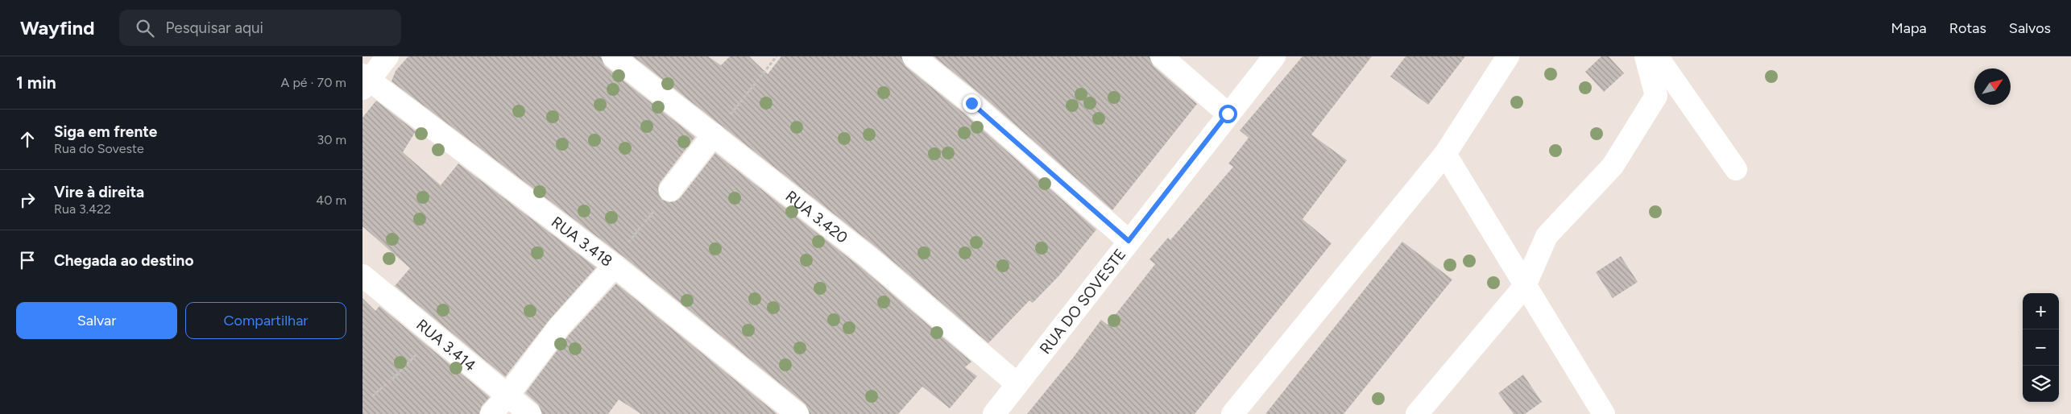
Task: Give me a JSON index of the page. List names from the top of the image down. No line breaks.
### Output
{"streets":{"street":["RUA 3.420","RUA 3.418","RUA DO SOVESTE","RUA 3.414"]},"crossings":[["RUA 3.420","RUA DO SOVESTE"]],"north":"top right","page":{"header":"Wayfind","search":"Pesquisar aqui","nav":["Mapa","Rotas","Salvos"],"heading":["1 min","A pé · 70 m"],"list":[["Siga em frente","Rua do Soveste","30 m"],["Vire à direita","Rua 3.422","40 m"],"Chegada ao destino"],"buttons":["Salvar","Compartilhar"],"map_buttons":["+","−"]}}
